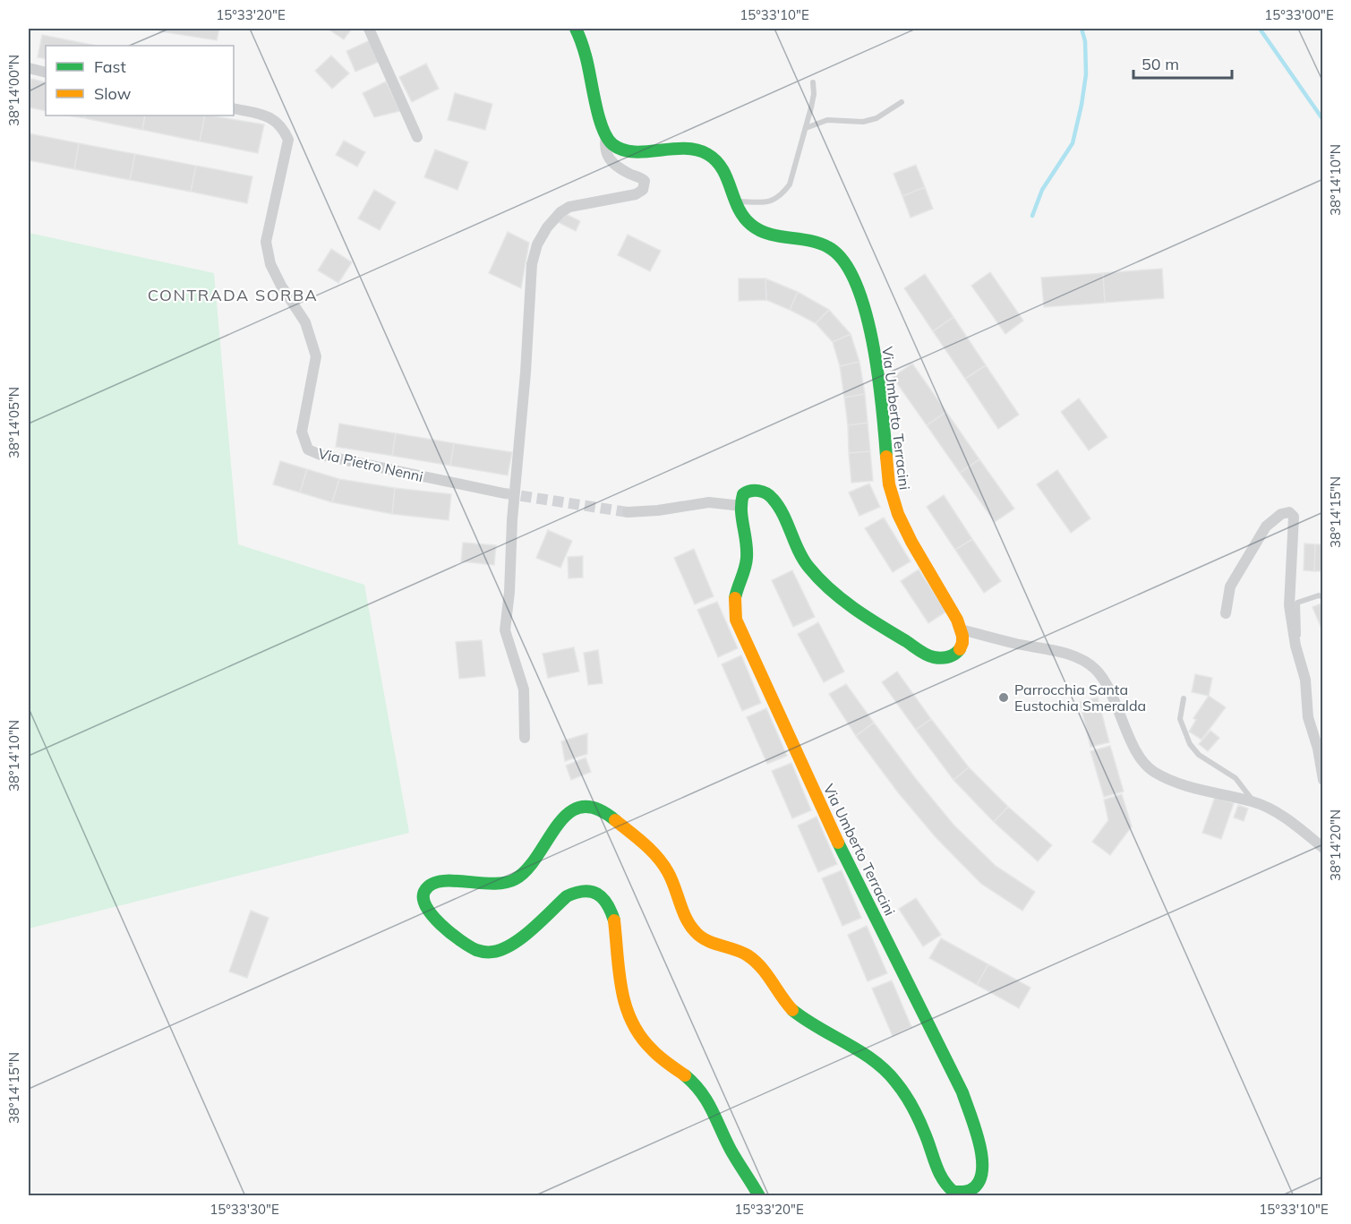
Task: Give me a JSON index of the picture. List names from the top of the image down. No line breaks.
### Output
{"streets":{"street":["Via Umberto Terracini","Via Pietro Nenni"]},"districts":["CONTRADA SORBA"],"places":["Parrocchia Santa Eustochia Smeralda"],"legend":["Fast","Slow"],"scale_bar":"50 m","coordinates":["15°33'20\"E","15°33'10\"E","15°33'00\"E","38°14'00\"N","38°14'10\"N","38°14'05\"N","38°14'15\"N","38°14'20\"N","15°33'30\"E"]}
